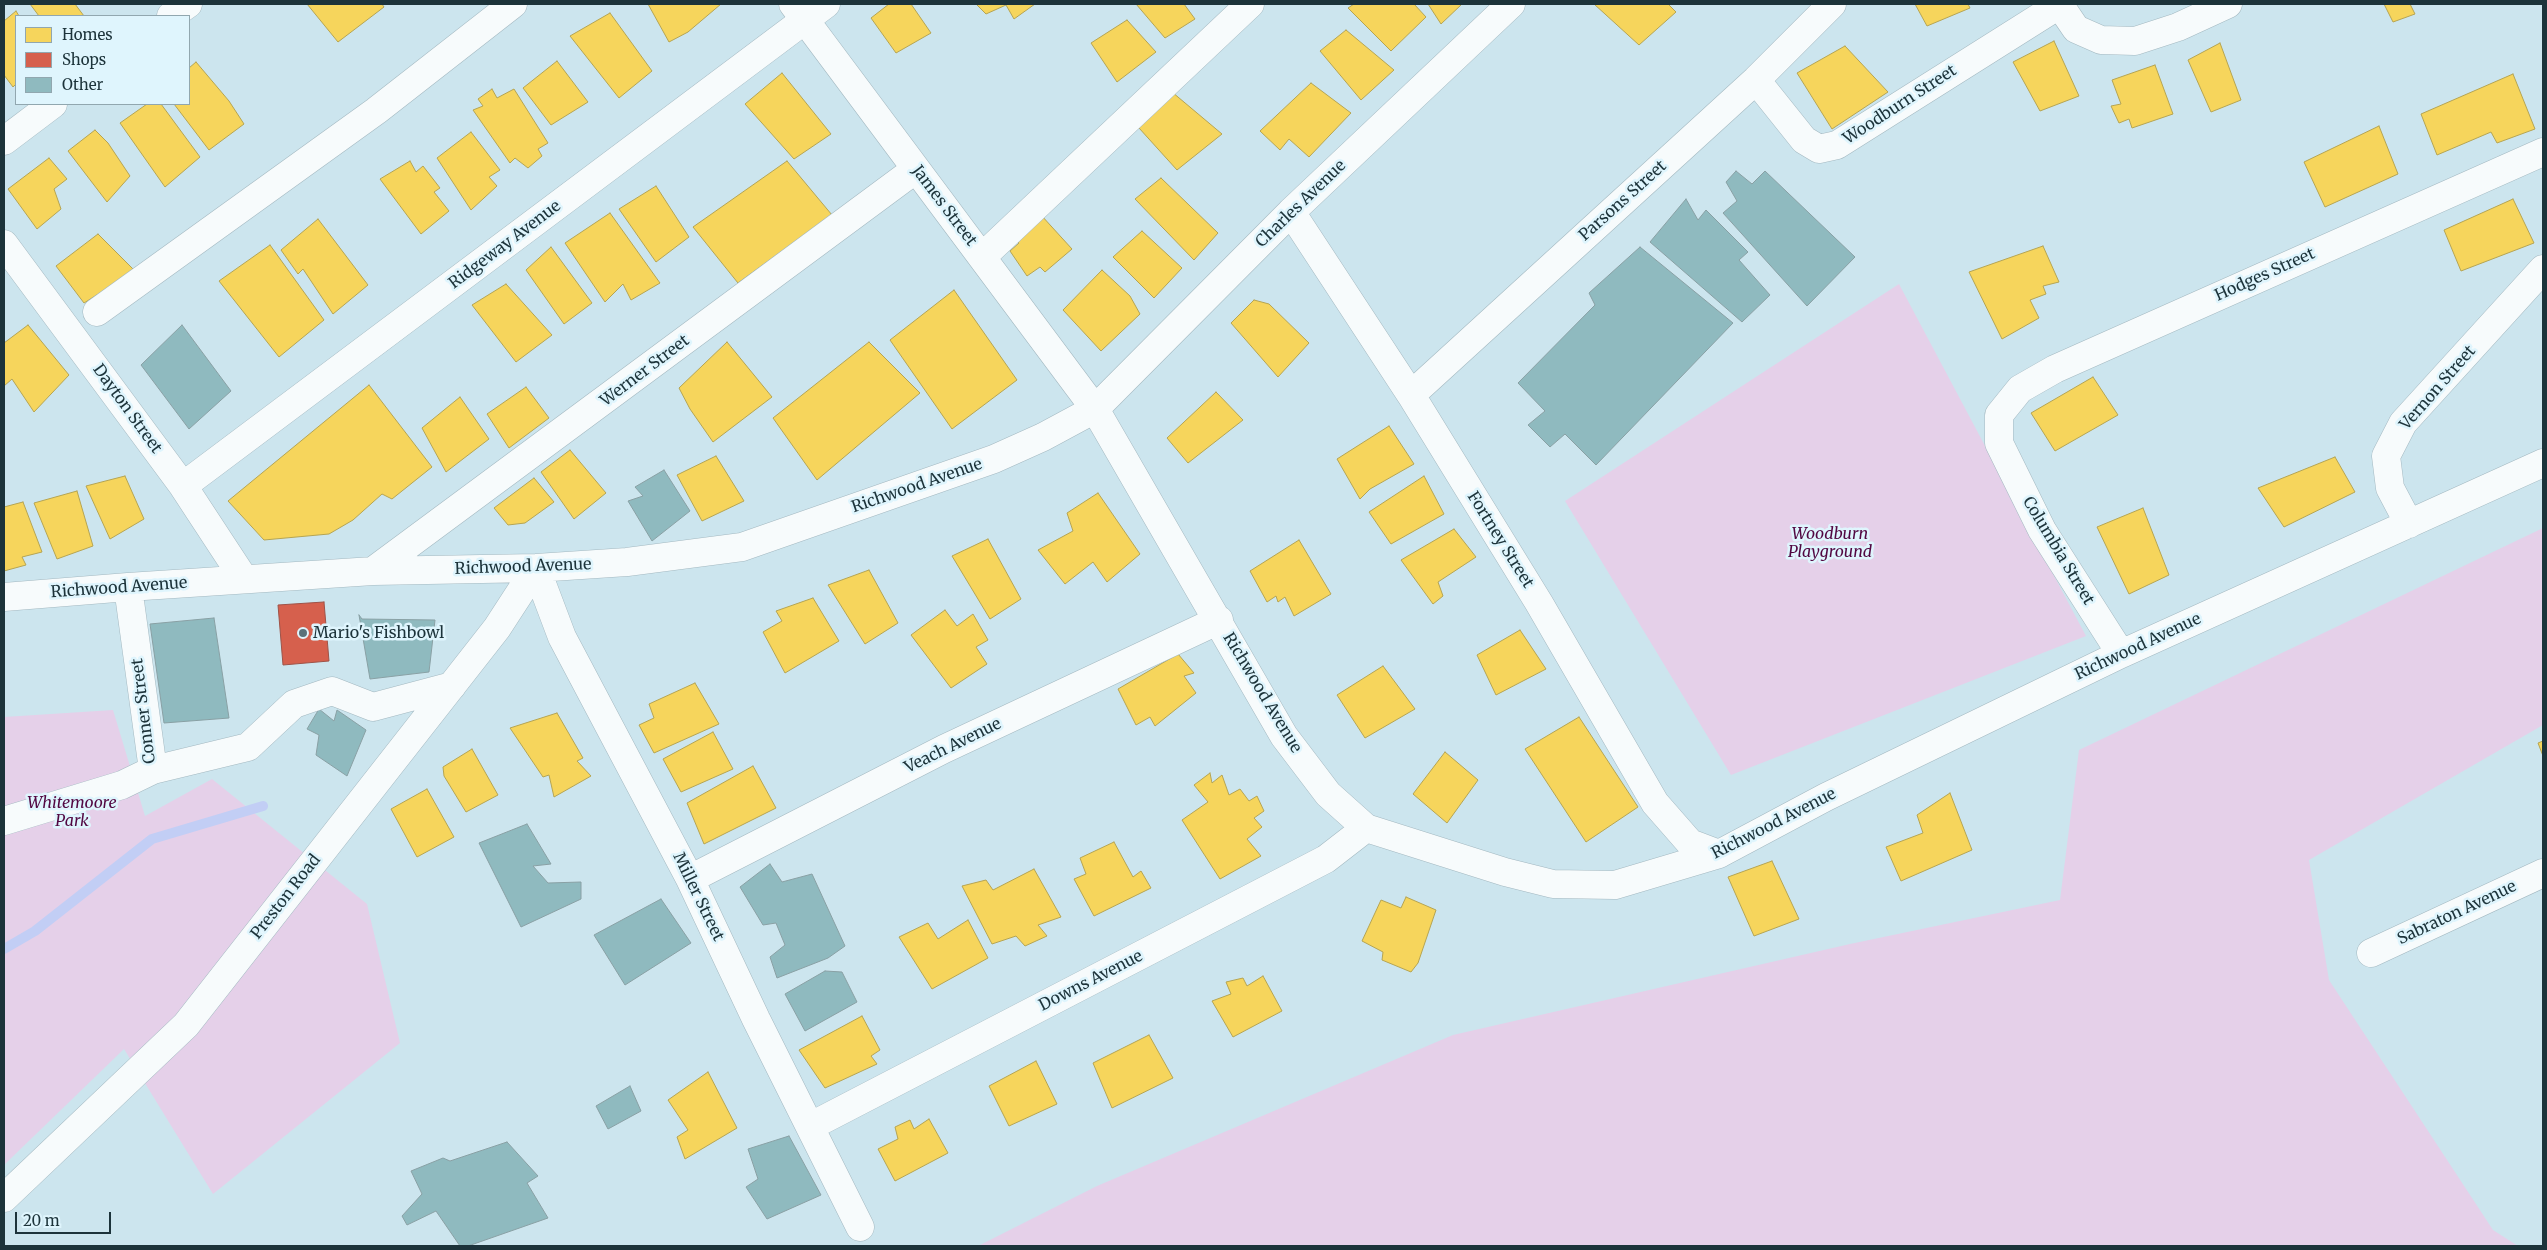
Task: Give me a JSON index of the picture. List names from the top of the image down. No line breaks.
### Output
{"streets":{"street":["Woodburn Street","Parsons Street","Charles Avenue","James Street","Ridgeway Avenue","Hodges Street","Werner Street","Vernon Street","Dayton Street","Richwood Avenue","Fortney Street","Columbia Street","Conner Street","Veach Avenue","Preston Road","Miller Street","Sabraton Avenue","Downs Avenue"]},"crossings":[["Woodburn Street","Parsons Street"],["Parsons Street","Fortney Street"],["Charles Avenue","James Street"],["Charles Avenue","Richwood Avenue"],["Charles Avenue","Fortney Street"],["James Street","Ridgeway Avenue"],["James Street","Werner Street"],["James Street","Richwood Avenue"],["Ridgeway Avenue","Dayton Street"],["Hodges Street","Columbia Street"],["Werner Street","Richwood Avenue"],["Vernon Street","Richwood Avenue"],["Dayton Street","Richwood Avenue"],["Richwood Avenue","Fortney Street"],["Richwood Avenue","Columbia Street"],["Richwood Avenue","Conner Street"],["Richwood Avenue","Veach Avenue"],["Richwood Avenue","Preston Road"],["Richwood Avenue","Miller Street"],["Richwood Avenue","Downs Avenue"],["Veach Avenue","Miller Street"],["Preston Road","Miller Street"],["Miller Street","Downs Avenue"]],"parks":["Woodburn Playground","Whitemoore Park"],"places":["Mario's Fishbowl"],"legend":["Homes","Shops","Other"],"scale_bar":"20 m"}
